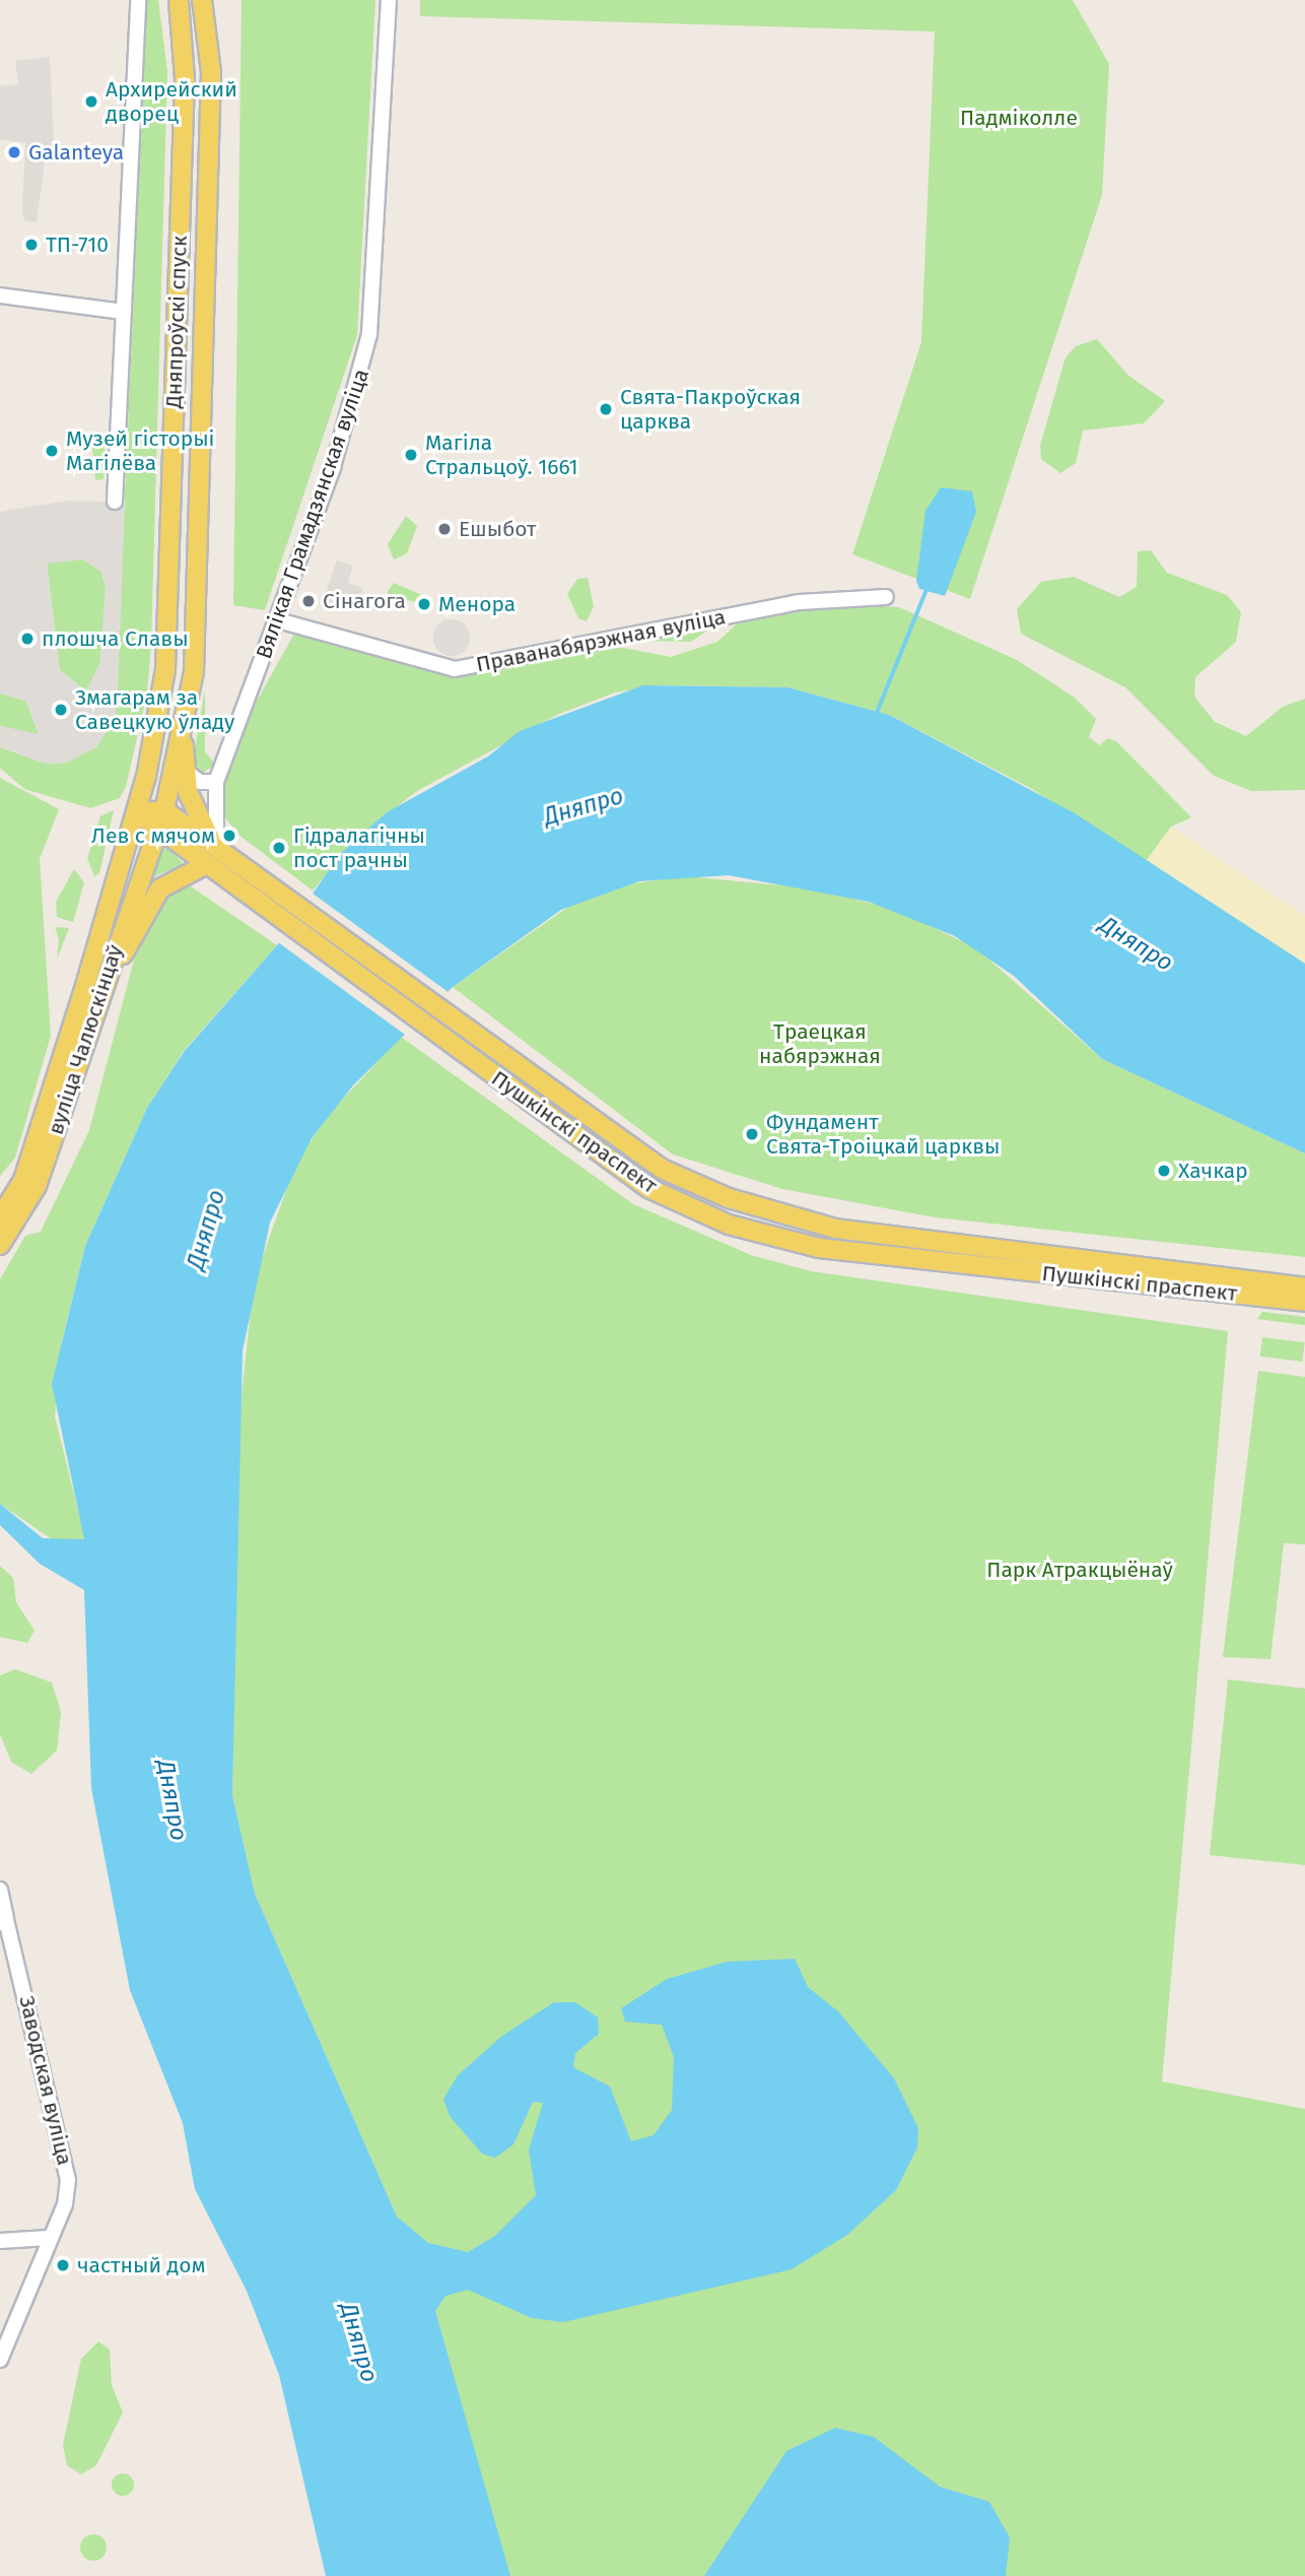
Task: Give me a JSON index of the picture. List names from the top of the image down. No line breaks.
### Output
{"streets":{"main road":["Дняпроўскі спуск","вуліца Чалюскінцаў","Пушкінскі праспект"],"street":["Вялікая Грамадзянская вуліца","Праванабярэжная вуліца","Заводская вуліца"]},"crossings":[["Дняпроўскі спуск","вуліца Чалюскінцаў"],["Дняпроўскі спуск","Пушкінскі праспект"],["Вялікая Грамадзянская вуліца","Праванабярэжная вуліца"],["Вялікая Грамадзянская вуліца","Пушкінскі праспект"],["вуліца Чалюскінцаў","Пушкінскі праспект"]],"water":["Дняпро"],"parks":["Падміколле","Траецкая набярэжная","Парк Атракцыёнаў"],"places":["Архирейский дворец","Galanteya","ТП-710","Свята-Пакроўская царква","Музей гісторыі Магілёва","Магіла Стральцоў. 1661","Ешыбот","Сінагога","Менора","плошча Славы","Змагарам за Савецкую ўладу","Лев с мячом","Гідралагічны пост рачны","Фундамент Свята-Троіцкай царквы","Хачкар","частный дом"]}
